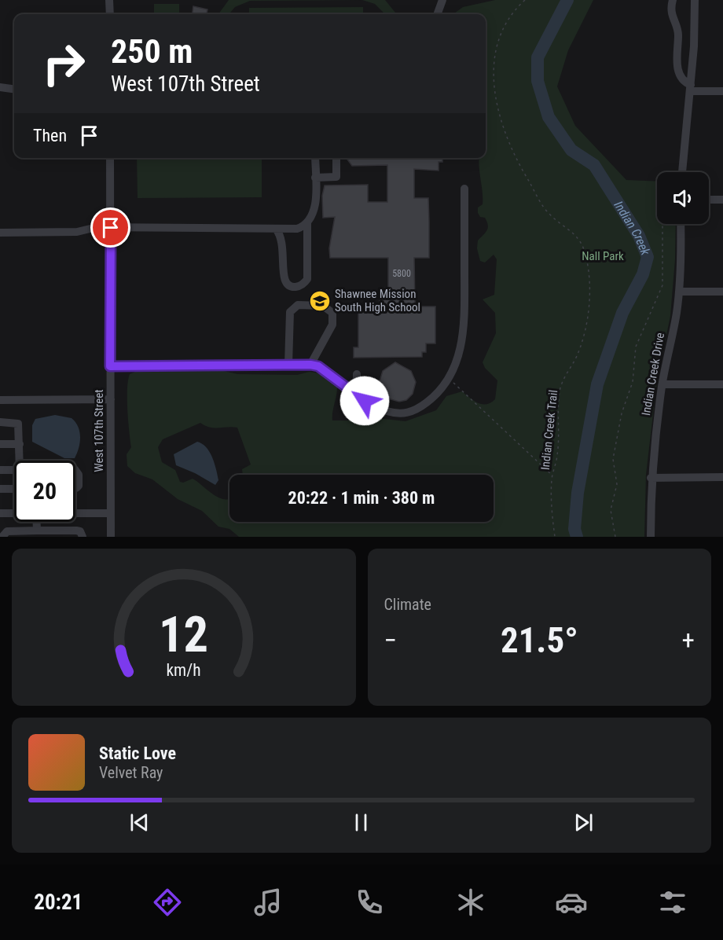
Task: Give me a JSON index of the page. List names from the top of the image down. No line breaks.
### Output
{"streets":{"street":["Indian Creek Drive","West 107th Street"],"path":["Indian Creek Trail"]},"water":["Indian Creek"],"parks":["Nall Park"],"places":{"school or university":["Shawnee Mission South High School"]},"house_numbers":["5800"],"page":{"turn":["250 m","West 107th Street"],"then":"Then","limit":"20","trip":"20:22 · 1 min · 380 m","tile":"Climate","heat":["−","21.5°","+"],"song":["Static Love","Velvet Ray"],"tabs":"20:21","gauge":["12","km/h"]}}
